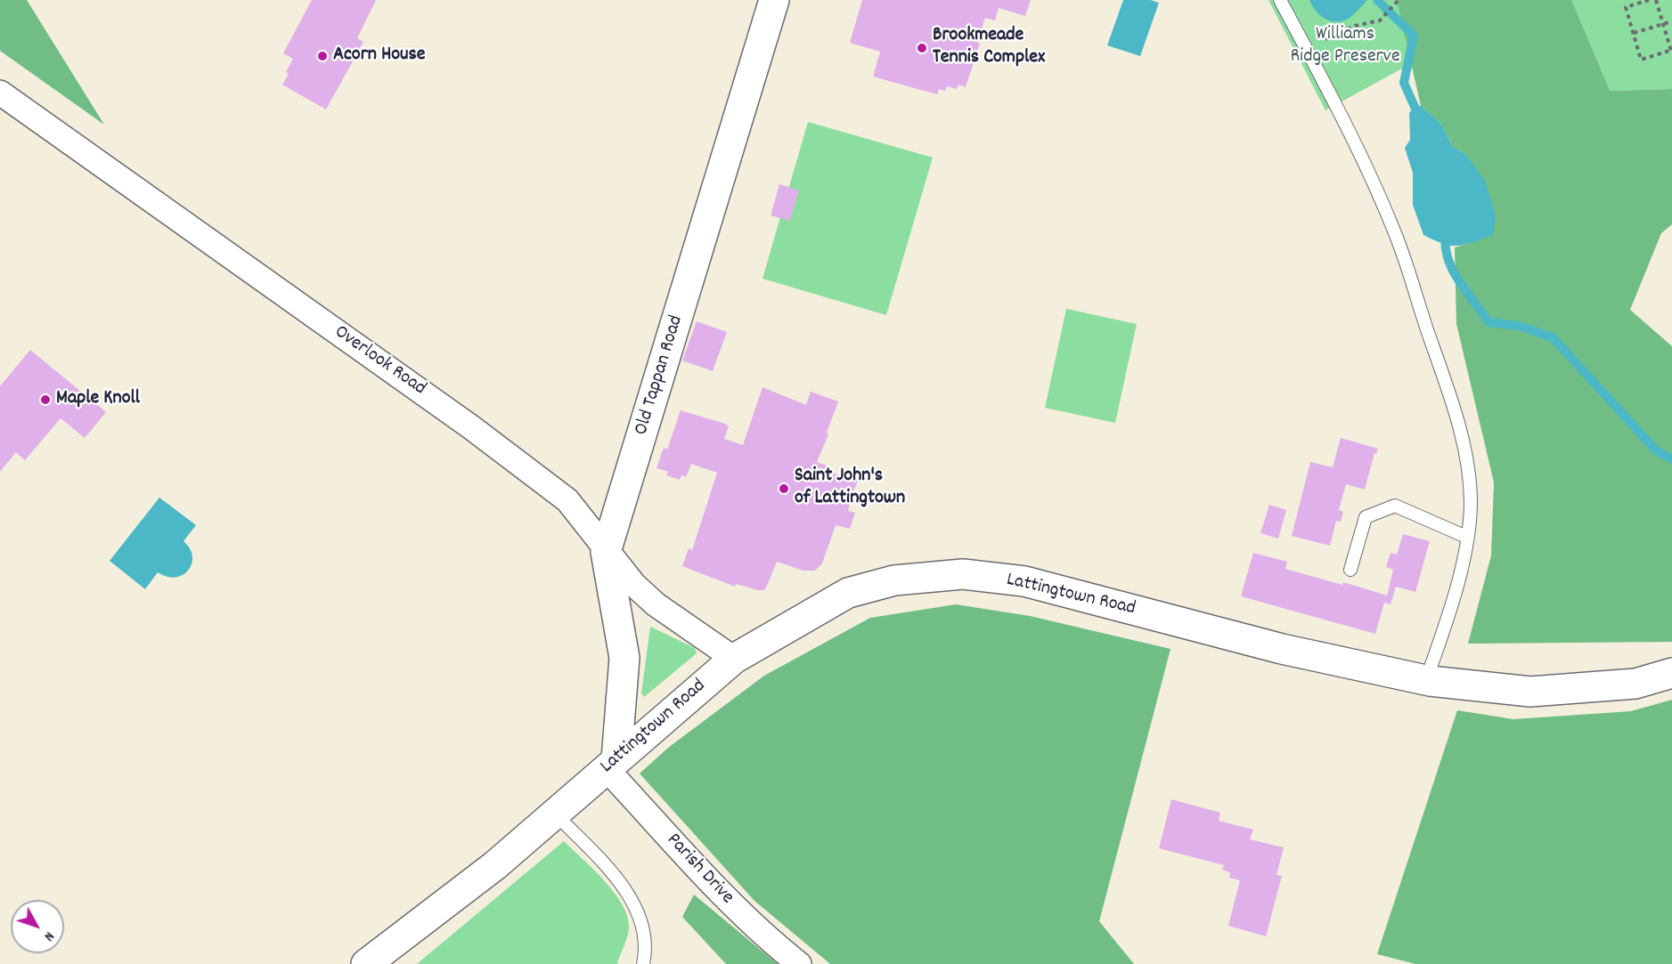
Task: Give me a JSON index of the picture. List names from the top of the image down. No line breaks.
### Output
{"streets":{"street":["Overlook Road","Old Tappan Road","Lattingtown Road","Parish Drive"]},"crossings":[["Overlook Road","Old Tappan Road"],["Overlook Road","Lattingtown Road"],["Old Tappan Road","Lattingtown Road"],["Old Tappan Road","Parish Drive"],["Lattingtown Road","Parish Drive"]],"parks":["Williams Ridge Preserve"],"places":["Brookmeade Tennis Complex","Acorn House","Maple Knoll","Saint John's of Lattingtown"],"north":"bottom right"}
